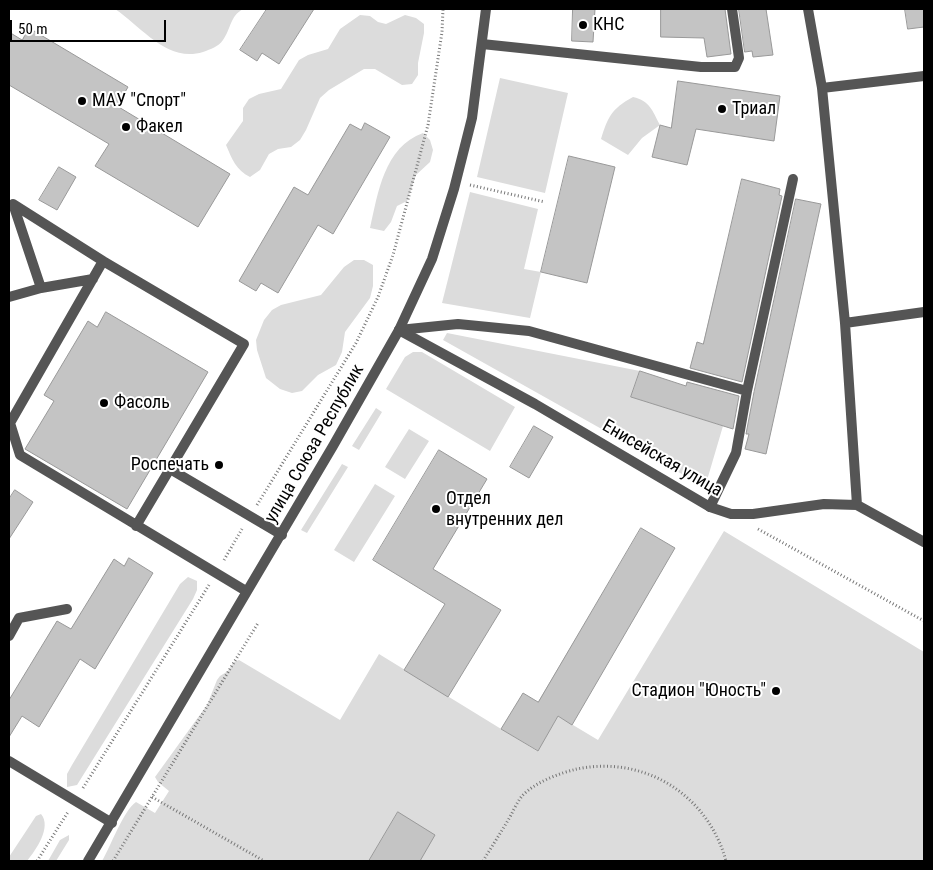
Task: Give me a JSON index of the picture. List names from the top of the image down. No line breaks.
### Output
{"streets":{"street":["улица Союза Республик","Енисейская улица"]},"crossings":[["улица Союза Республик","Енисейская улица"]],"places":["КНС","МАУ \"Спорт\"","Триал","Факел","Фасоль","Роспечать","Отдел внутренних дел","Стадион \"Юность\""],"scale_bar":"50 m"}
